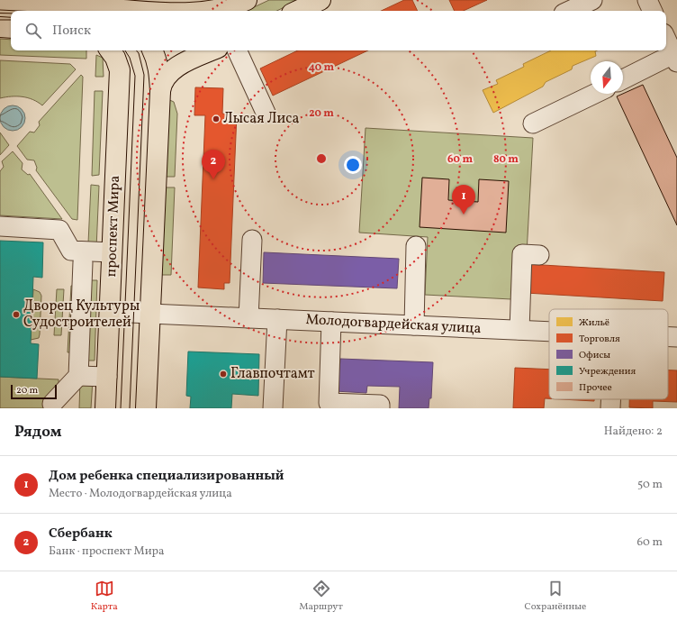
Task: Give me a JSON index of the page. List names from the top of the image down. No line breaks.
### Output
{"streets":{"main road":["проспект Мира"],"street":["Молодогвардейская улица"]},"crossings":[["проспект Мира","Молодогвардейская улица"]],"places":["Лысая Лиса","Дворец Культуры Судостроителей","Главпочтамт"],"legend":["Жильё","Торговля","Офисы","Учреждения","Прочее"],"scale_bar":"20 m","north":"bottom","page":{"search":"Поиск","pins":["2","1"],"scale":"20 m","heading":["Рядом","Найдено: 2"],"list":[{"mark":"1","name":"Дом ребенка специализированный","note":"Место · Молодогвардейская улица","value":"50 m"},{"mark":"2","name":"Сбербанк","note":"Банк · проспект Мира","value":"60 m"}],"nav":["Карта","Маршрут","Сохранённые"]},"rings":["40 m","20 m","60 m","80 m"]}
